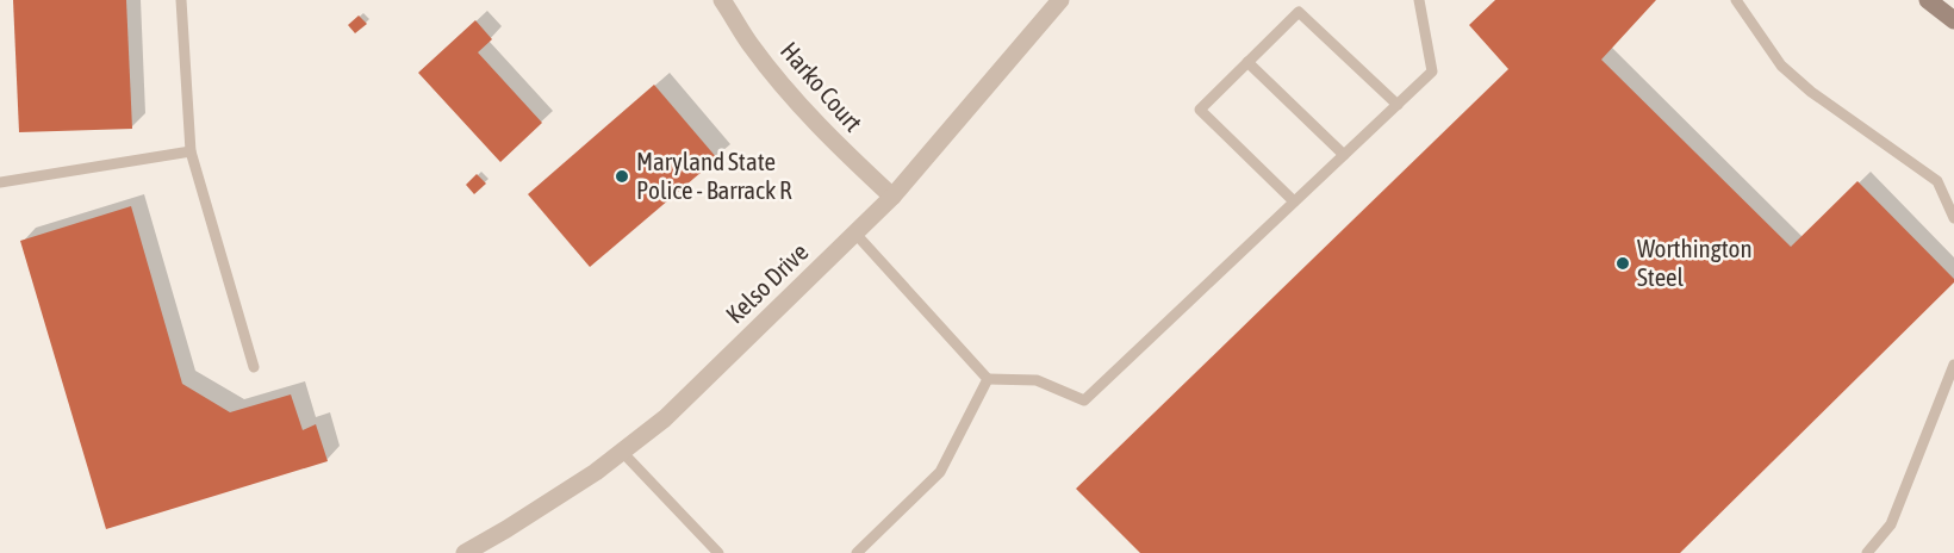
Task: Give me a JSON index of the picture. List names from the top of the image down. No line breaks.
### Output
{"streets":{"street":["Harko Court","Kelso Drive"]},"crossings":[["Harko Court","Kelso Drive"]],"places":["Maryland State Police - Barrack R","Worthington Steel"]}
